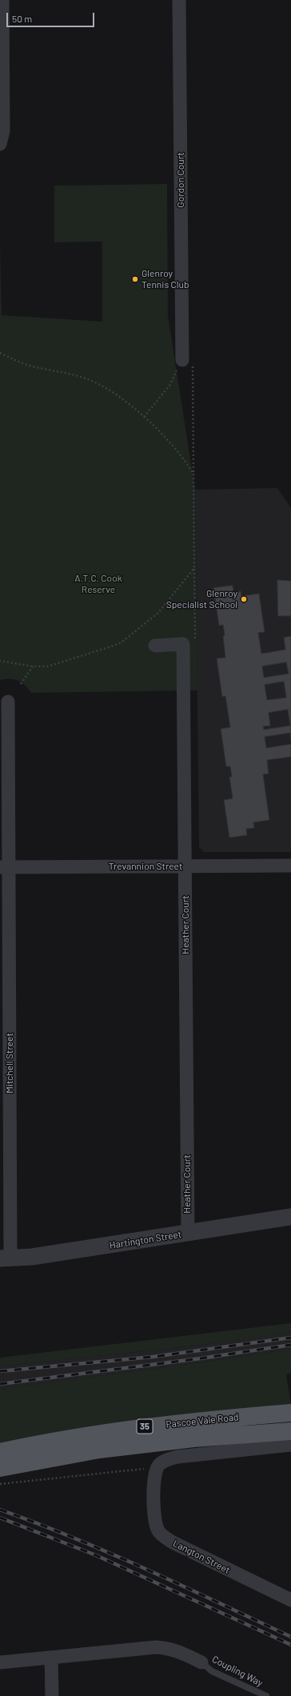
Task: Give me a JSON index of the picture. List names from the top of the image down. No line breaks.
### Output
{"streets":{"main road":["Pascoe Vale Road","35"],"street":["Gordon Court","Trevannion Street","Heather Court","Mitchell Street","Hartington Street","Langton Street"],"lane":["Coupling Way"]},"crossings":[["Trevannion Street","Heather Court"],["Trevannion Street","Mitchell Street"],["Heather Court","Hartington Street"],["Mitchell Street","Hartington Street"]],"parks":["A.T.C. Cook Reserve"],"places":["Glenroy Tennis Club","Glenroy Specialist School"],"scale_bar":"50 m"}
